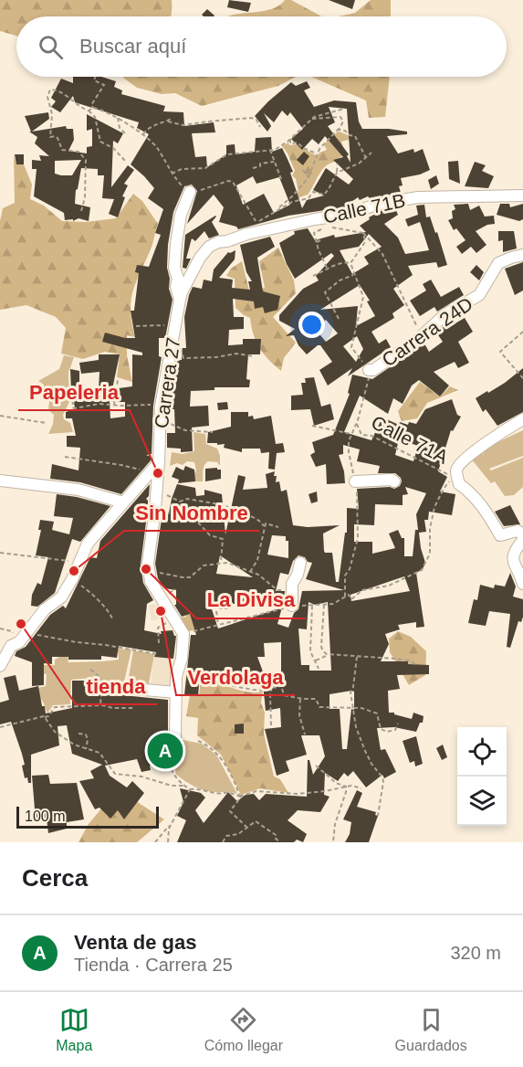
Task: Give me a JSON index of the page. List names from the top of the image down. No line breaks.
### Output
{"streets":{"street":["Calle 71B","Carrera 24D","Carrera 27"],"path":["Calle 71A"]},"crossings":[["Calle 71B","Carrera 27"],["Carrera 24D","Calle 71A"]],"places":["Papeleria","La Divisa","Sin Nombre","Verdolaga","tienda"],"scale_bar":"100 m","page":{"search":"Buscar aquí","pins":"A","scale":"100 m","heading":"Cerca","list":[{"mark":"A","name":"Venta de gas","note":"Tienda · Carrera 25","value":"320 m"}],"nav":["Mapa","Cómo llegar","Guardados"]}}
